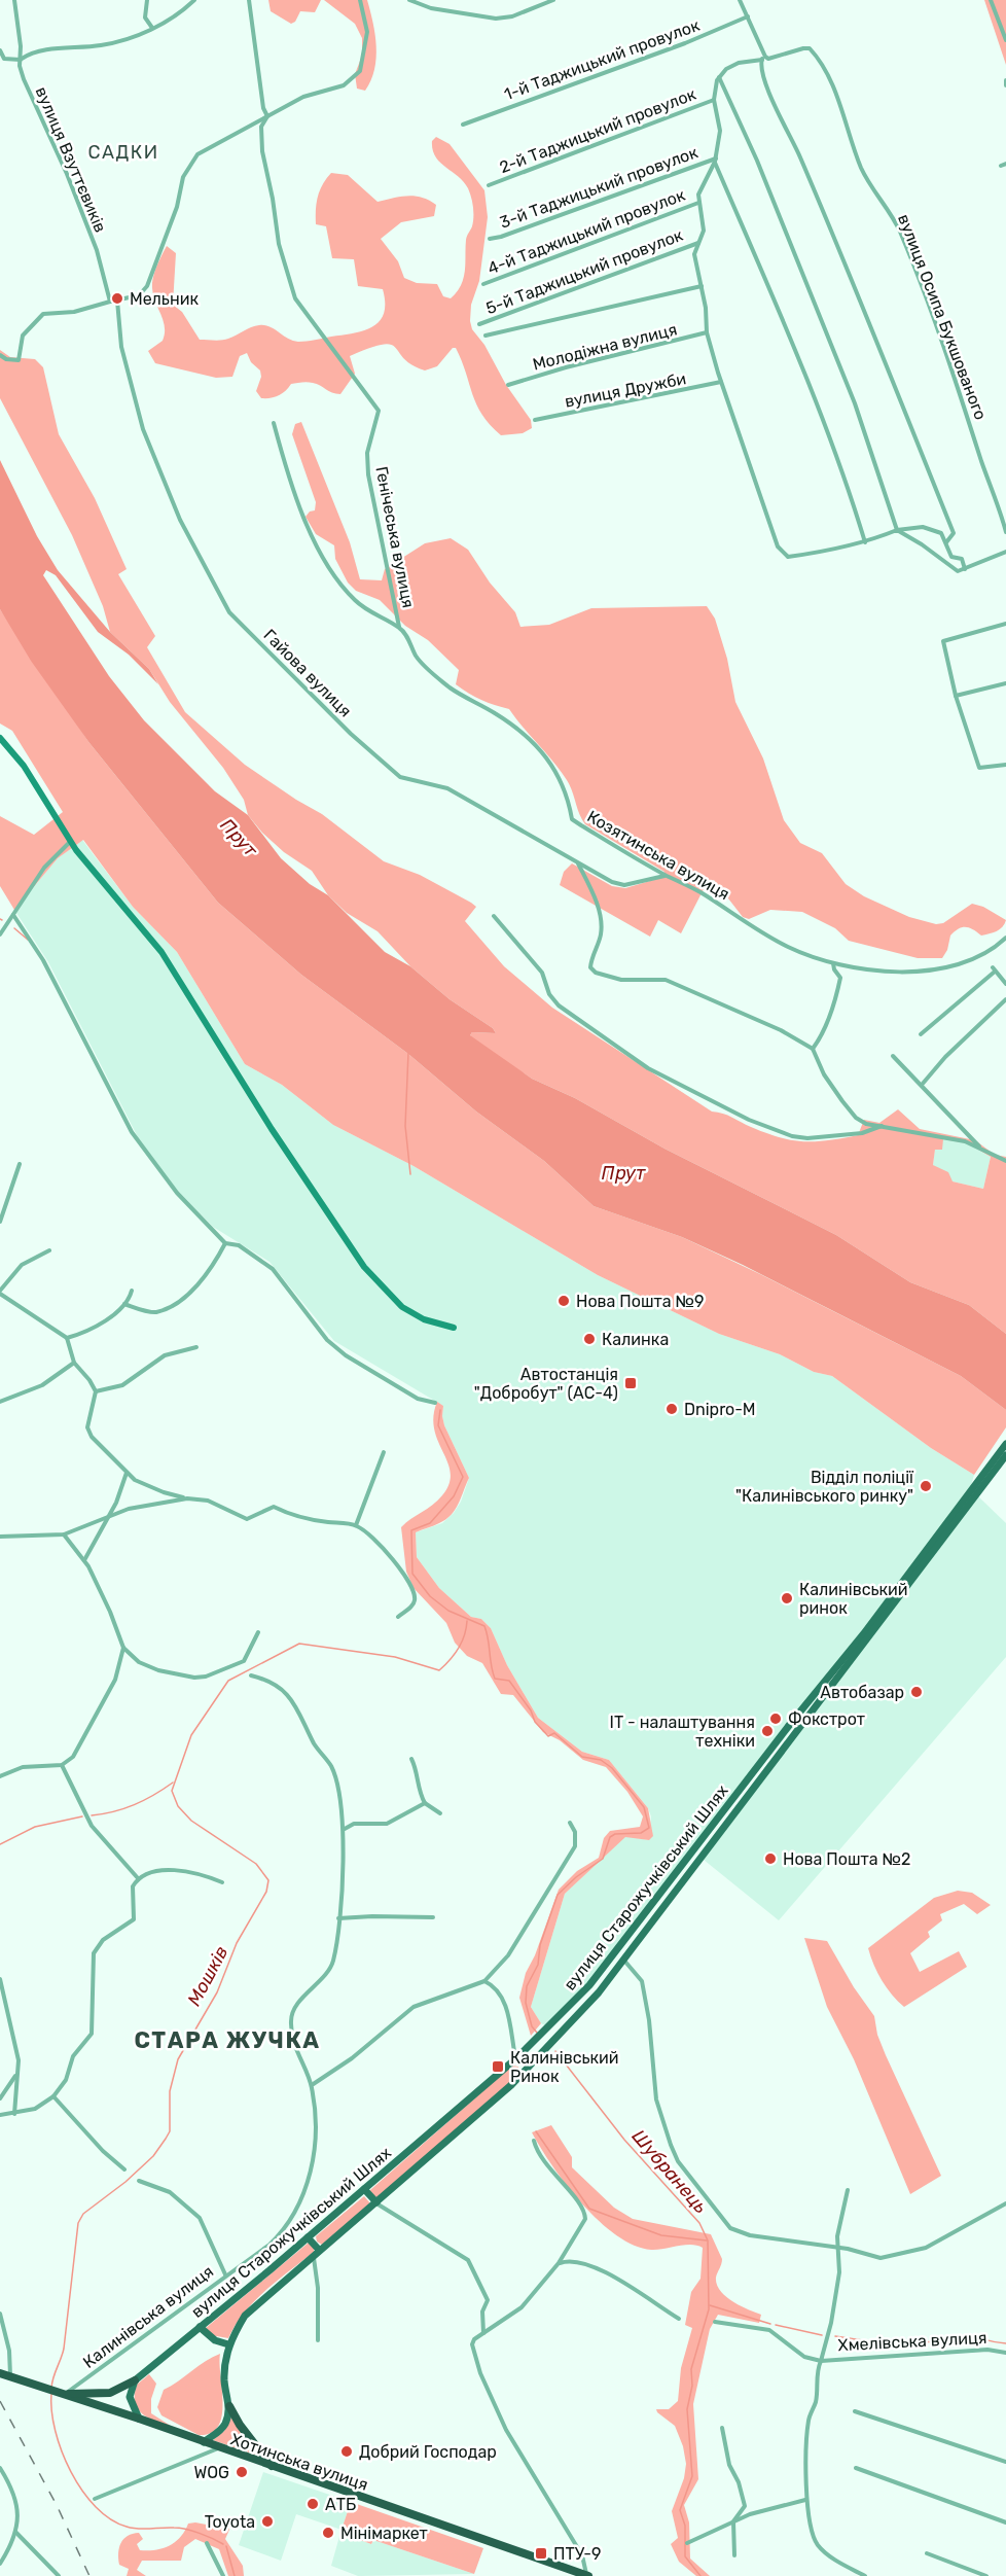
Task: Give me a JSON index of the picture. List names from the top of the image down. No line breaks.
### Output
{"streets":{"highway":["Хотинська вулиця"],"main road":["вулиця Старожучківський Шлях"],"street":["1-й Таджицький провулок","2-й Таджицький провулок","вулиця Взуттєвиків","3-й Таджицький провулок","4-й Таджицький провулок","5-й Таджицький провулок","вулиця Осипа Букшованого","Молодіжна вулиця","вулиця Дружби","Генічеська вулиця","Гайова вулиця","Козятинська вулиця","Калинівська вулиця","Хмелівська вулиця"]},"crossings":[["Генічеська вулиця","Козятинська вулиця"],["Гайова вулиця","Козятинська вулиця"],["Калинівська вулиця","Хотинська вулиця"]],"districts":["САДКИ","СТАРА ЖУЧКА"],"water":["Прут","Мошків","Шубранець"],"places":{"other":["Мельник","Нова Пошта №9","Калинка","Dnipro-M","Відділ поліції \"Калинівського ринку\"","Калинівський ринок","Автобазар","Фокстрот","ІТ - налаштування техніки","Нова Пошта №2","Добрий Господар","WOG","АТБ","Toyota","Мінімаркет"],"transit":["Автостанція \"Добробут\" (АС-4)","Калинівський Ринок","ПТУ-9"]}}
